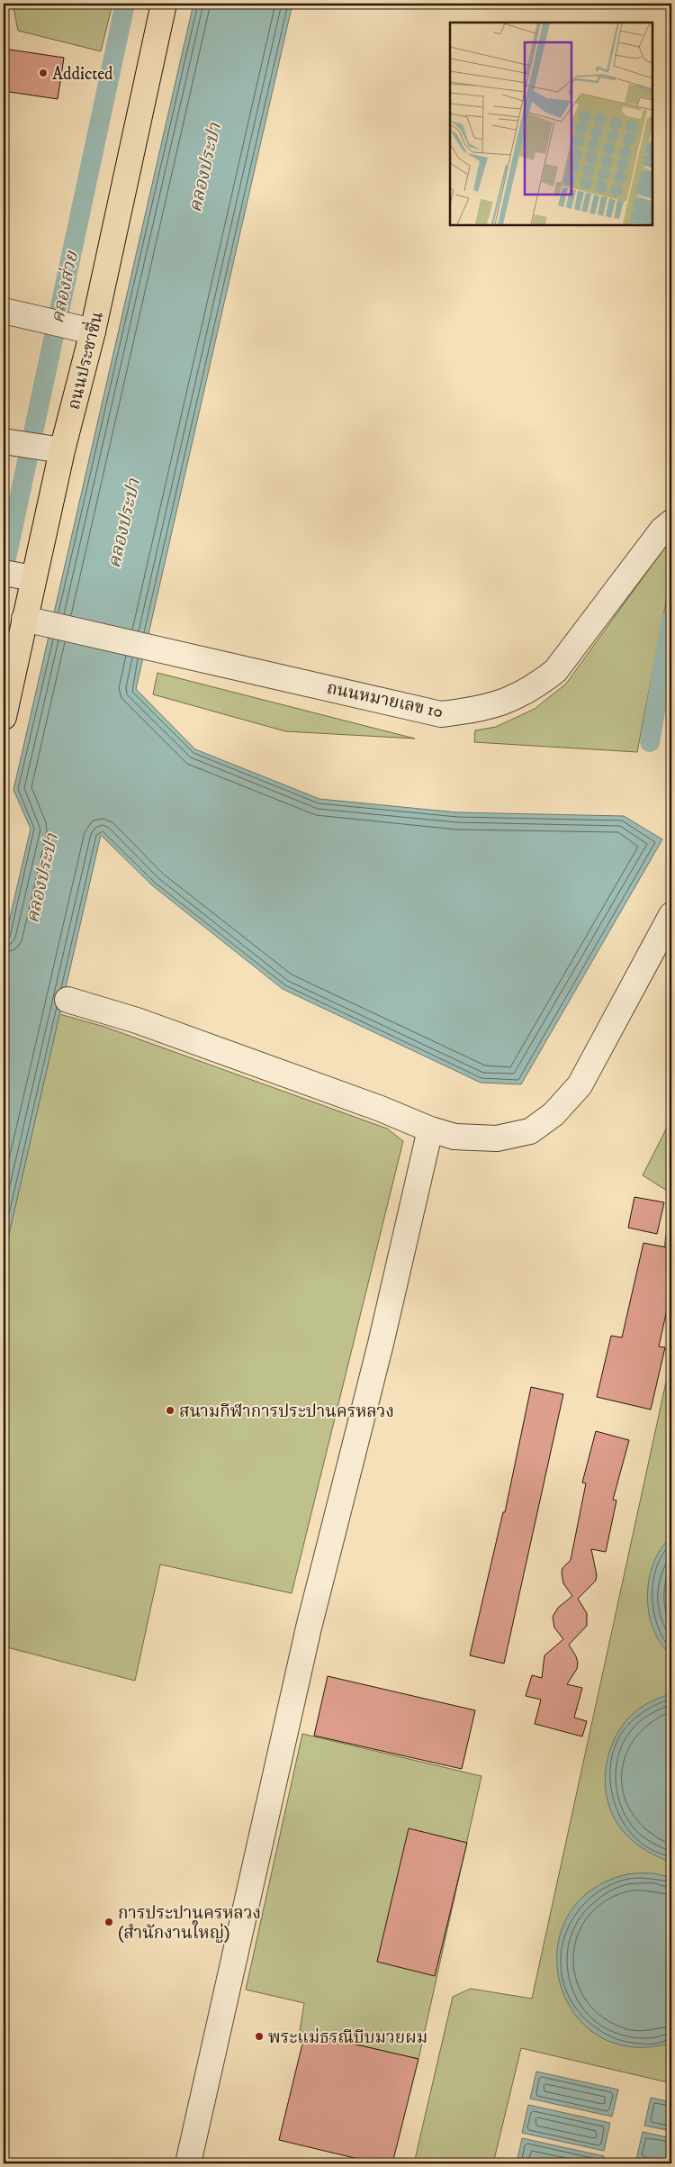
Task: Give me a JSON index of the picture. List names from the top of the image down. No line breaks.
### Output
{"streets":{"main road":["ถนนประชาชื่น"],"street":["ถนนหมายเลข 10"]},"crossings":[["ถนนประชาชื่น","ถนนหมายเลข 10"]],"water":["คลองประปา","คลองส่วย"],"places":["Addicted","สนามกีฬาการประปานครหลวง","การประปานครหลวง (สำนักงานใหญ่)","พระแม่ธรณีบีบมวยผม"]}
